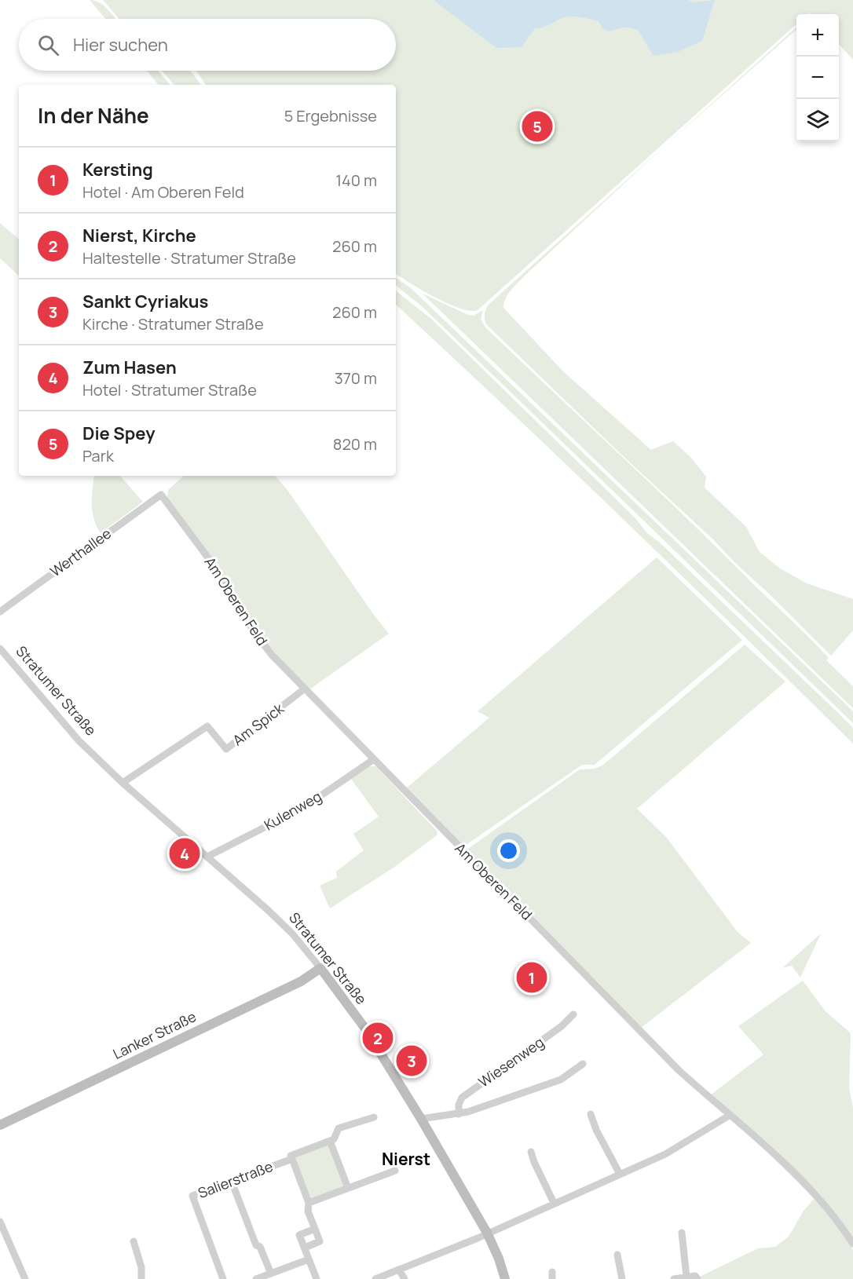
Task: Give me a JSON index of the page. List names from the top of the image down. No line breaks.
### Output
{"streets":{"street":["Werthallee","Am Oberen Feld","Stratumer Straße","Am Spick","Kulenweg","Lanker Straße","Wiesenweg","Salierstraße"]},"crossings":[["Werthallee","Am Oberen Feld"],["Am Oberen Feld","Am Spick"],["Am Oberen Feld","Kulenweg"],["Stratumer Straße","Am Spick"],["Stratumer Straße","Kulenweg"],["Stratumer Straße","Lanker Straße"],["Stratumer Straße","Wiesenweg"]],"districts":["Nierst"],"page":{"map_buttons":["+","−"],"search":"Hier suchen","heading":["In der Nähe","5 Ergebnisse"],"pins":["5","4","1","2","3"],"list":[{"mark":"1","name":"Kersting","note":"Hotel · Am Oberen Feld","value":"140 m"},{"mark":"2","name":"Nierst, Kirche","note":"Haltestelle · Stratumer Straße","value":"260 m"},{"mark":"3","name":"Sankt Cyriakus","note":"Kirche · Stratumer Straße","value":"260 m"},{"mark":"4","name":"Zum Hasen","note":"Hotel · Stratumer Straße","value":"370 m"},{"mark":"5","name":"Die Spey","note":"Park","value":"820 m"}]}}
